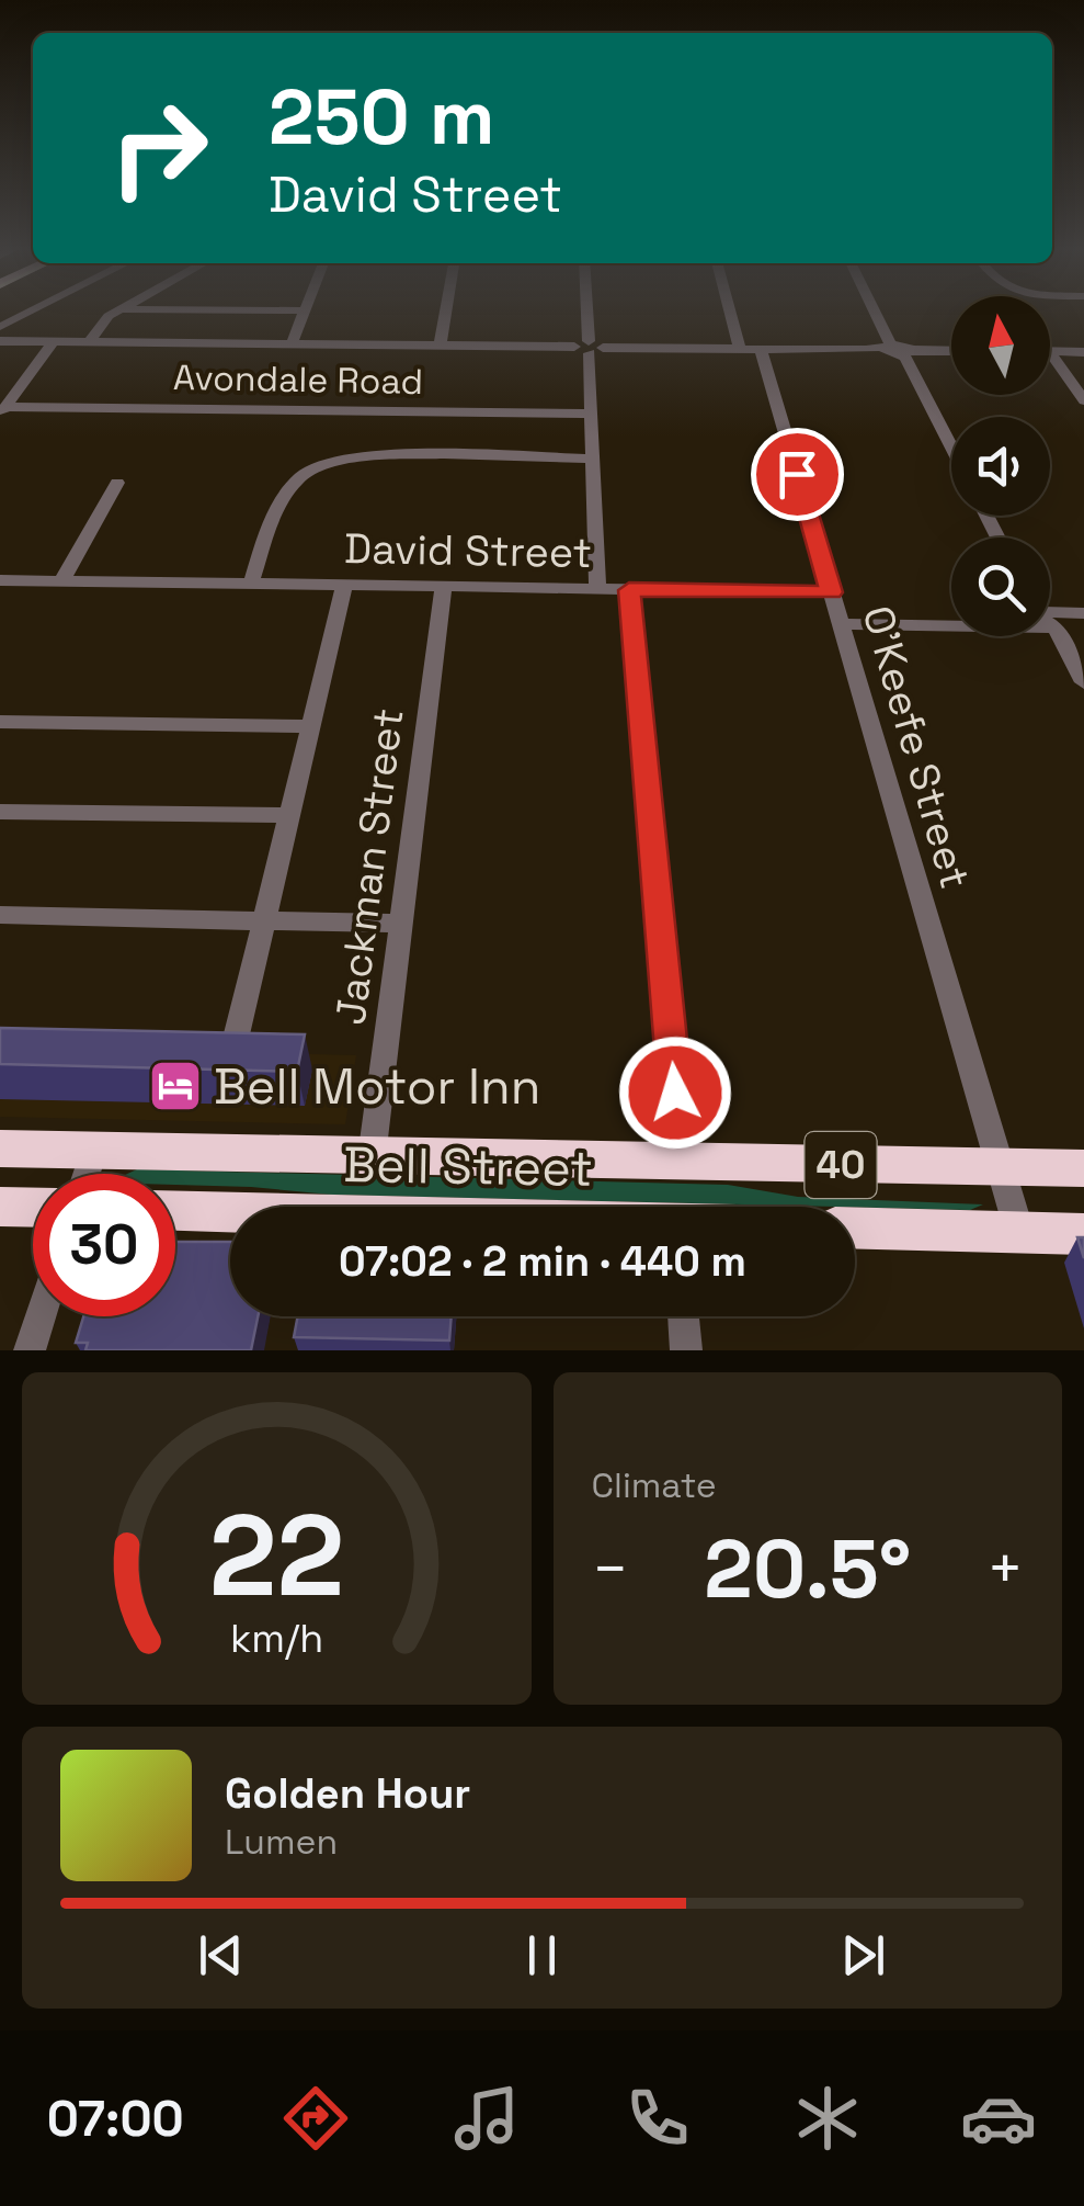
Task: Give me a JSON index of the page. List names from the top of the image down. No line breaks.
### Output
{"streets":{"highway":["40","Bell Street"],"street":["Avondale Road","David Street","O'Keefe Street","Jackman Street"]},"crossings":[["David Street","O'Keefe Street"],["David Street","Jackman Street"],["O'Keefe Street","40"],["O'Keefe Street","Bell Street"],["Jackman Street","Bell Street"]],"places":{"hotel":["Bell Motor Inn"]},"north":"top","page":{"turn":["250 m","David Street"],"limit":"30","trip":"07:02 · 2 min · 440 m","tile":"Climate","heat":["−","20.5°","+"],"song":["Golden Hour","Lumen"],"tabs":"07:00","gauge":["22","km/h"]}}
